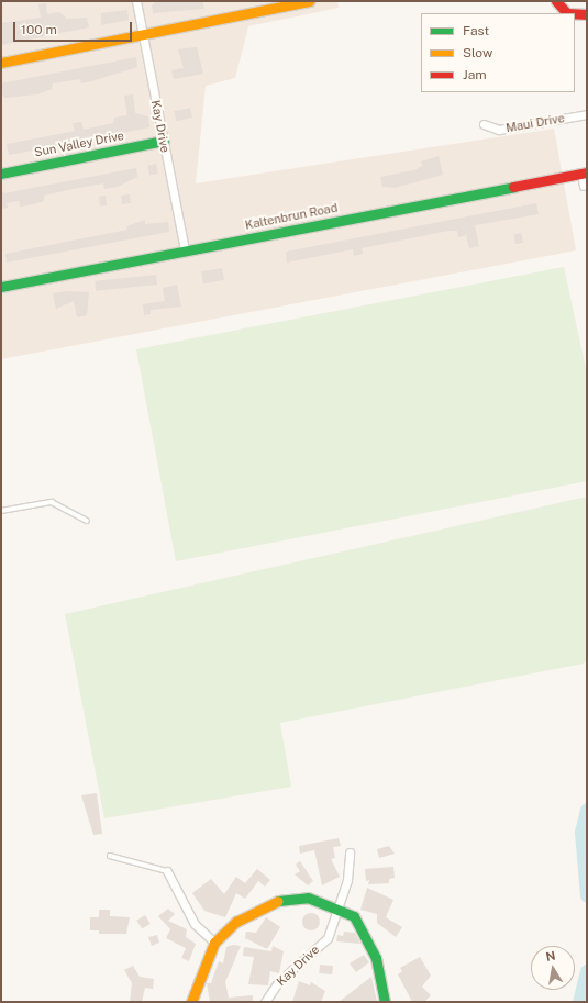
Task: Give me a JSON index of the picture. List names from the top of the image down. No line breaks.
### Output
{"streets":{"street":["Maui Drive","Kay Drive","Sun Valley Drive","Kaltenbrun Road"]},"crossings":[["Kay Drive","Sun Valley Drive"],["Kay Drive","Kaltenbrun Road"]],"legend":["Fast","Slow","Jam"],"scale_bar":"100 m","north":"top"}
